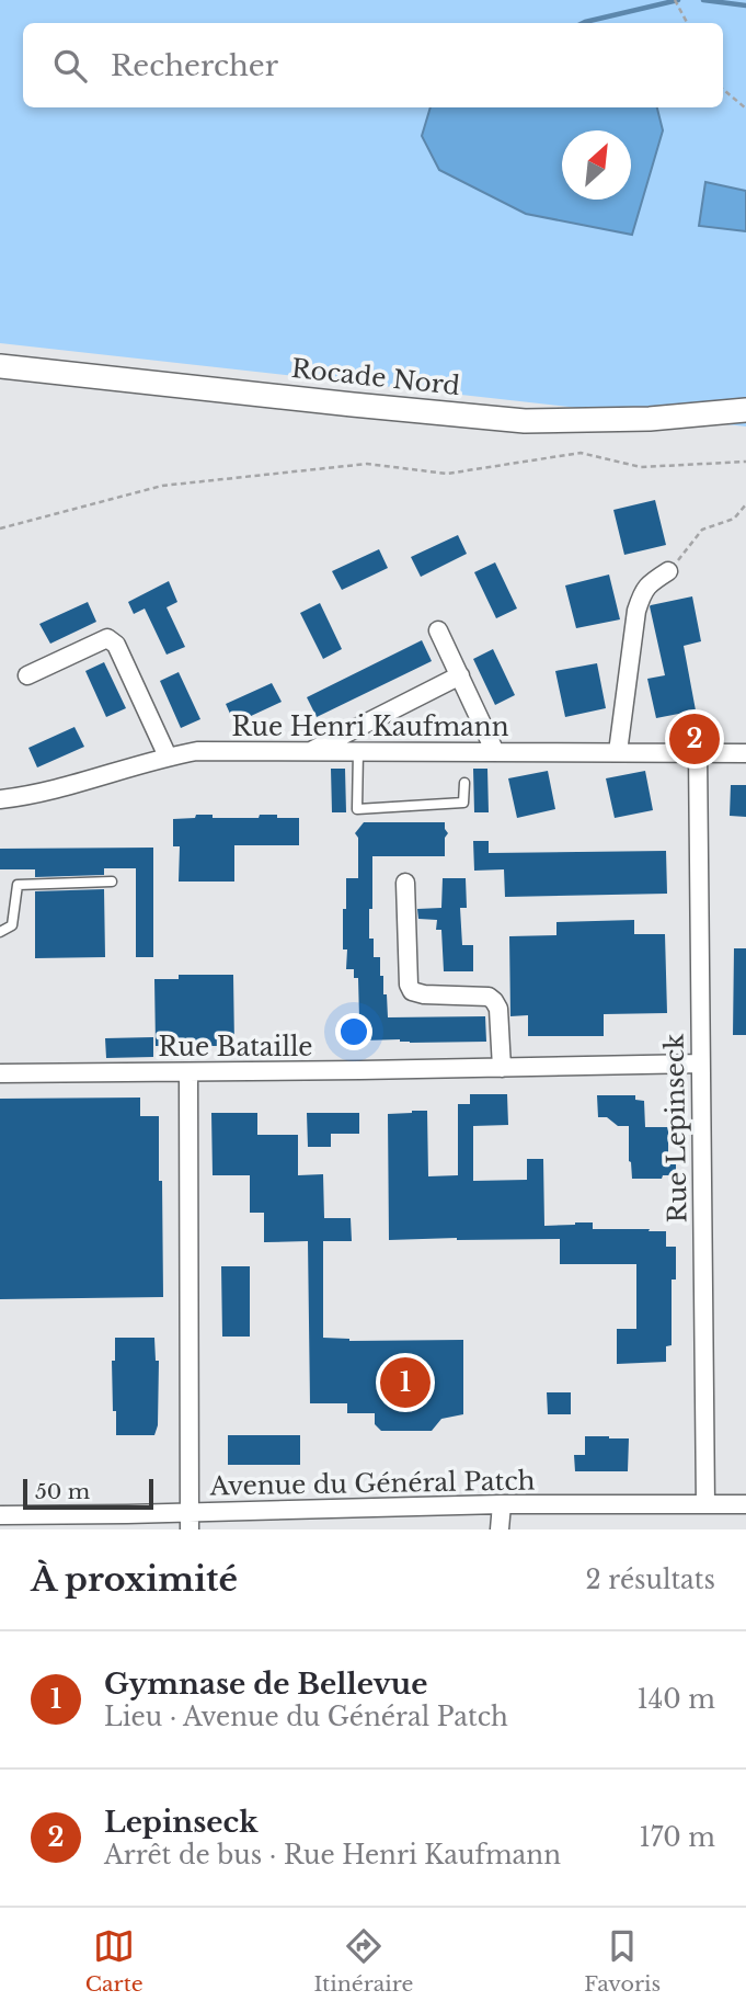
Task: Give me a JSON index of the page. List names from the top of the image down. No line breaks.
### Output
{"streets":{"main road":["Rocade Nord"],"street":["Rue Henri Kaufmann","Rue Bataille","Rue Lepinseck","Avenue du Général Patch"]},"crossings":[["Rue Henri Kaufmann","Rue Lepinseck"],["Rue Bataille","Rue Lepinseck"],["Rue Lepinseck","Avenue du Général Patch"]],"scale_bar":"50 m","north":"top right","page":{"search":"Rechercher","pins":["2","1"],"scale":"50 m","heading":["À proximité","2 résultats"],"list":[{"mark":"1","name":"Gymnase de Bellevue","note":"Lieu · Avenue du Général Patch","value":"140 m"},{"mark":"2","name":"Lepinseck","note":"Arrêt de bus · Rue Henri Kaufmann","value":"170 m"}],"nav":["Carte","Itinéraire","Favoris"]}}
